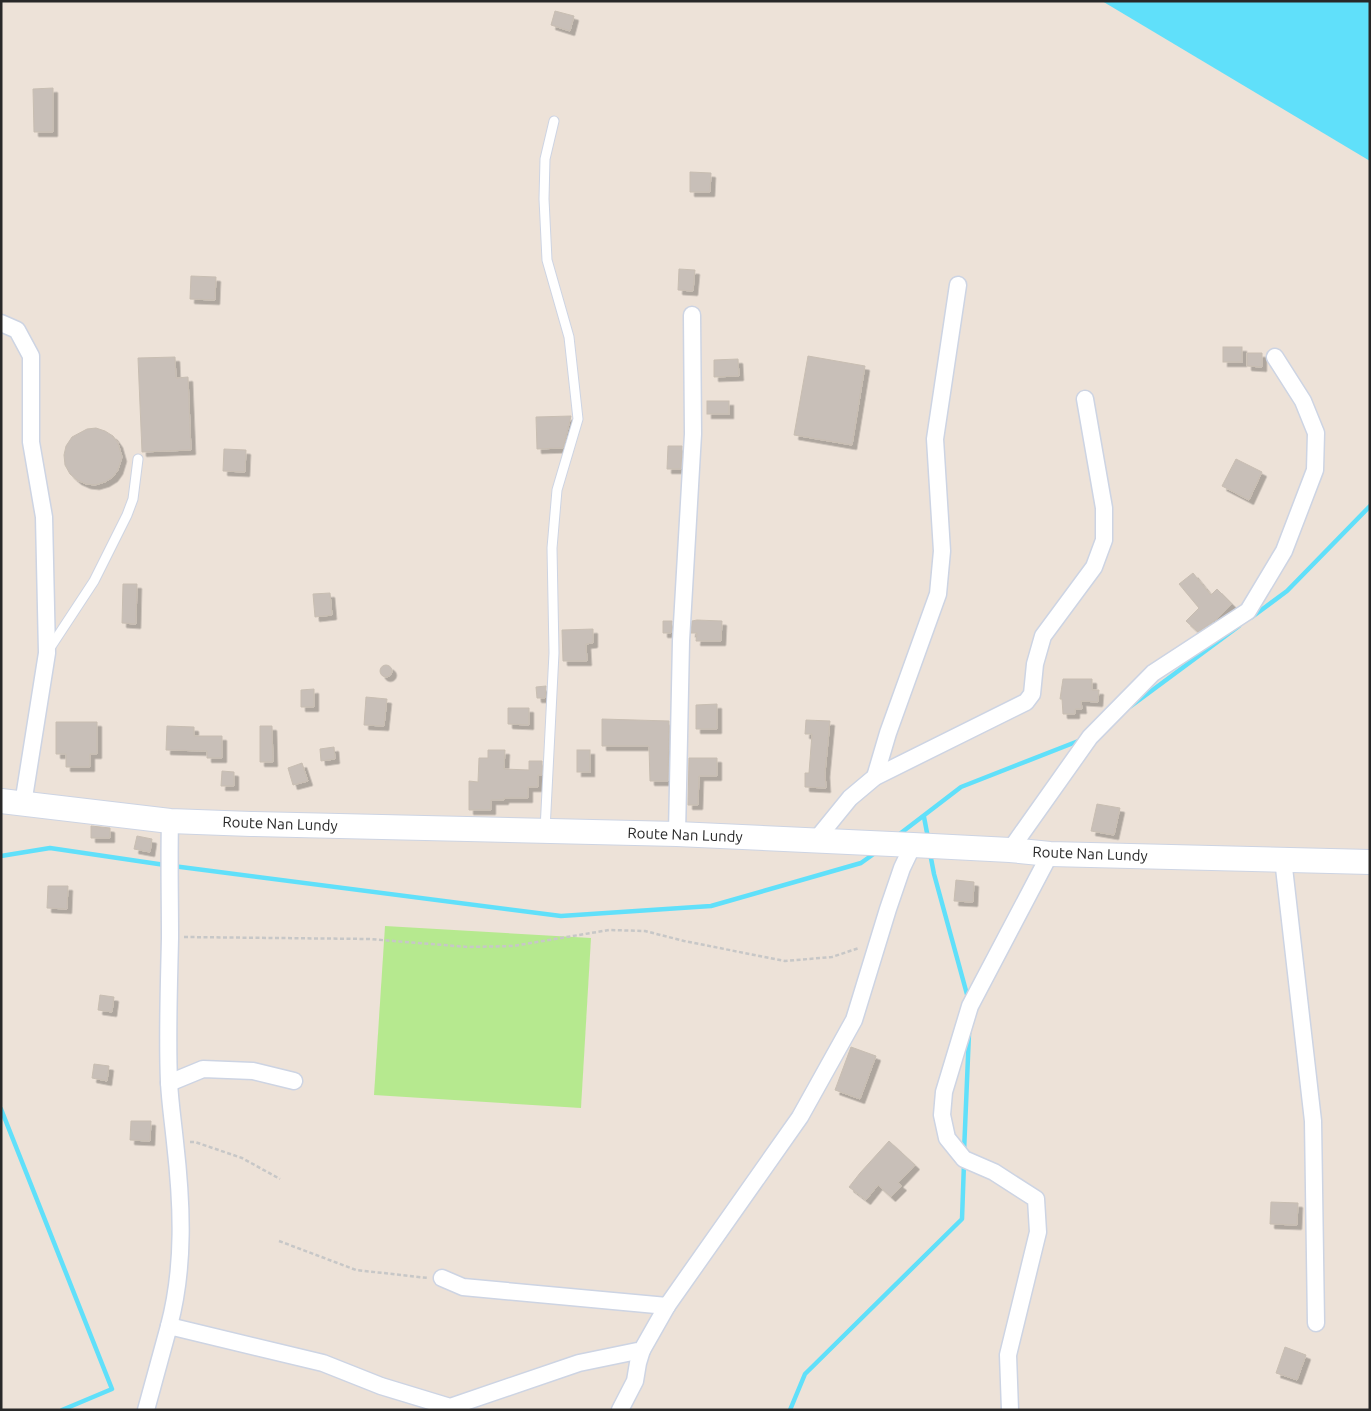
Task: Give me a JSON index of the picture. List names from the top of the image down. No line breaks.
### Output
{"streets":{"main road":["Route Nan Lundy"]}}
